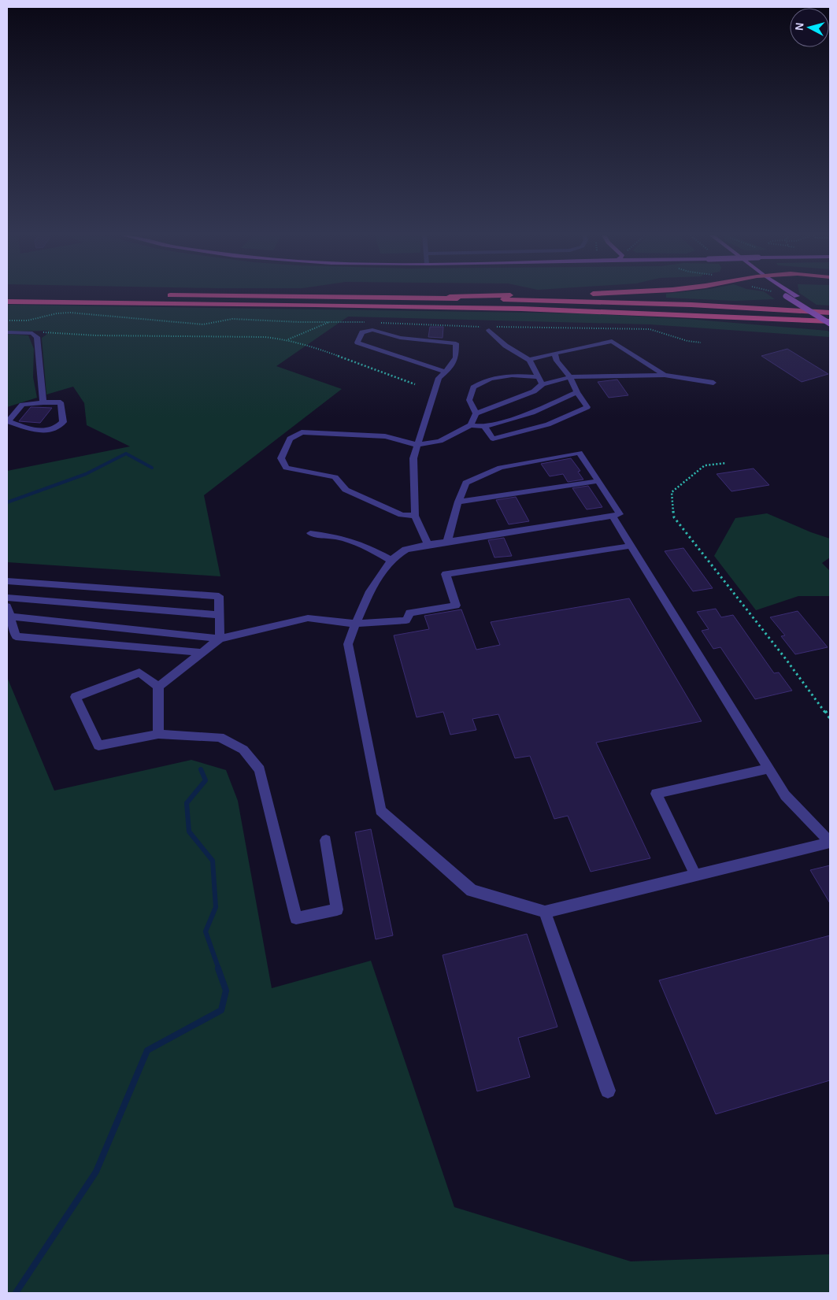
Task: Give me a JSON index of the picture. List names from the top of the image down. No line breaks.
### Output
{"north":"left"}
